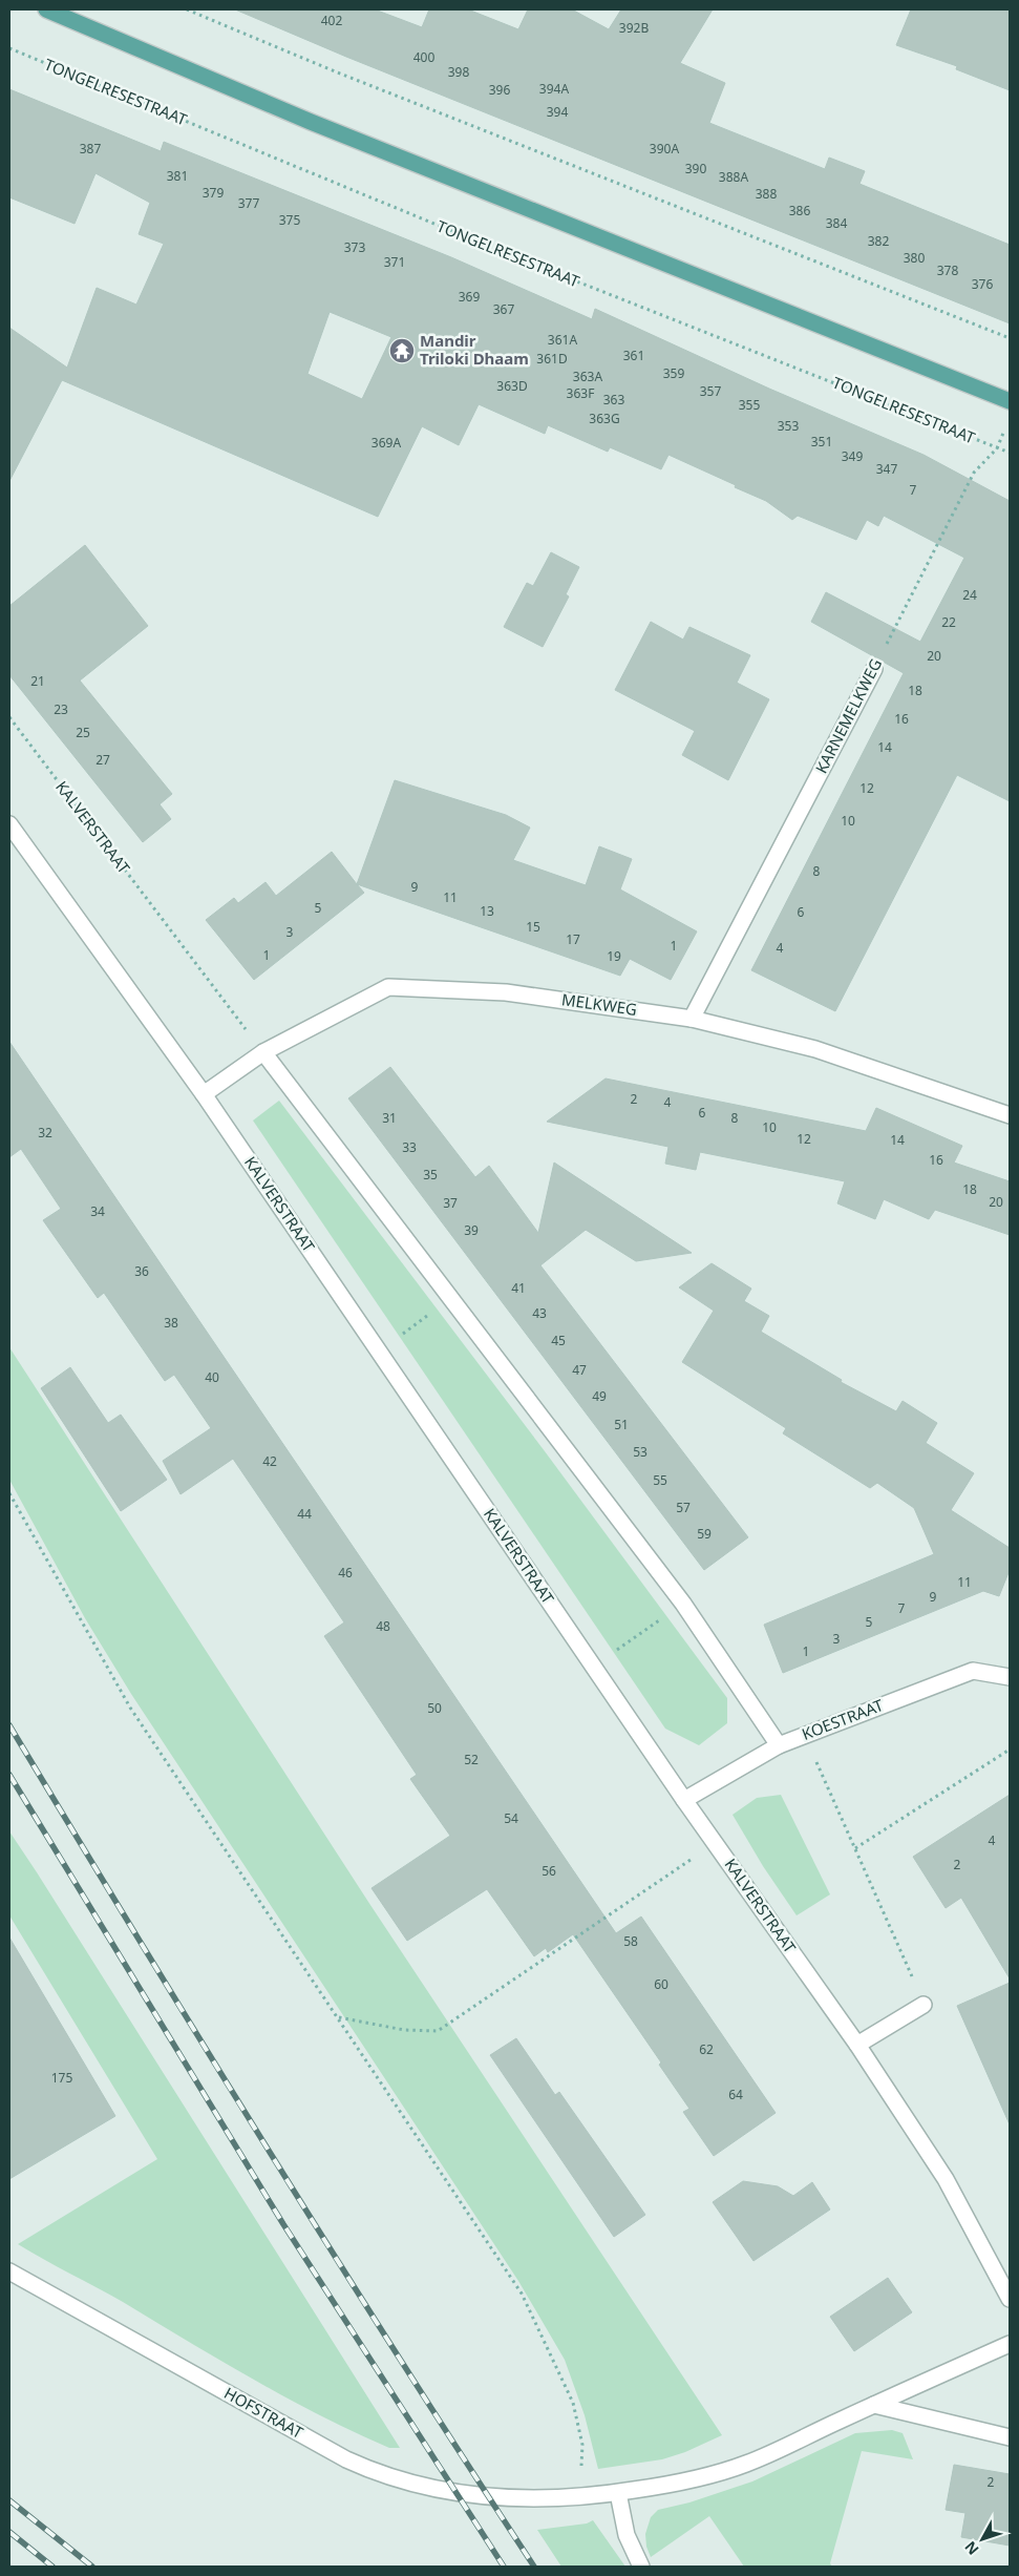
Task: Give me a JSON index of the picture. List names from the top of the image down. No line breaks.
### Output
{"streets":{"street":["KARNEMELKWEG","KALVERSTRAAT","MELKWEG","KOESTRAAT","HOFSTRAAT"],"path":["TONGELRESESTRAAT"]},"crossings":[["TONGELRESESTRAAT","KARNEMELKWEG"],["KARNEMELKWEG","MELKWEG"],["KALVERSTRAAT","MELKWEG"],["KALVERSTRAAT","KOESTRAAT"]],"places":{"temple":["Mandir Triloki Dhaam"]},"house_numbers":["402","392B","400","398","394A","396","394","387","390A","390","381","388A","379","388","377","386","375","384","382","373","380","371","378","376","369","367","361A","361","361D","359","363A","363D","357","363F","363","355","363G","353","351","369A","349","347","7","24","22","20","21","18","23","16","25","14","27","12","10","8","9","11","5","13","6","15","3","17","1","4","1","19","2","4","6","31","8","10","32","12","14","33","16","35","18","20","37","34","39","36","41","43","38","45","47","40","49","51","53","42","55","57","44","59","46","11","9","7","5","48","3","1","50","52","54","4","2","56","58","60","62","175","64","2"],"north":"bottom left"}
